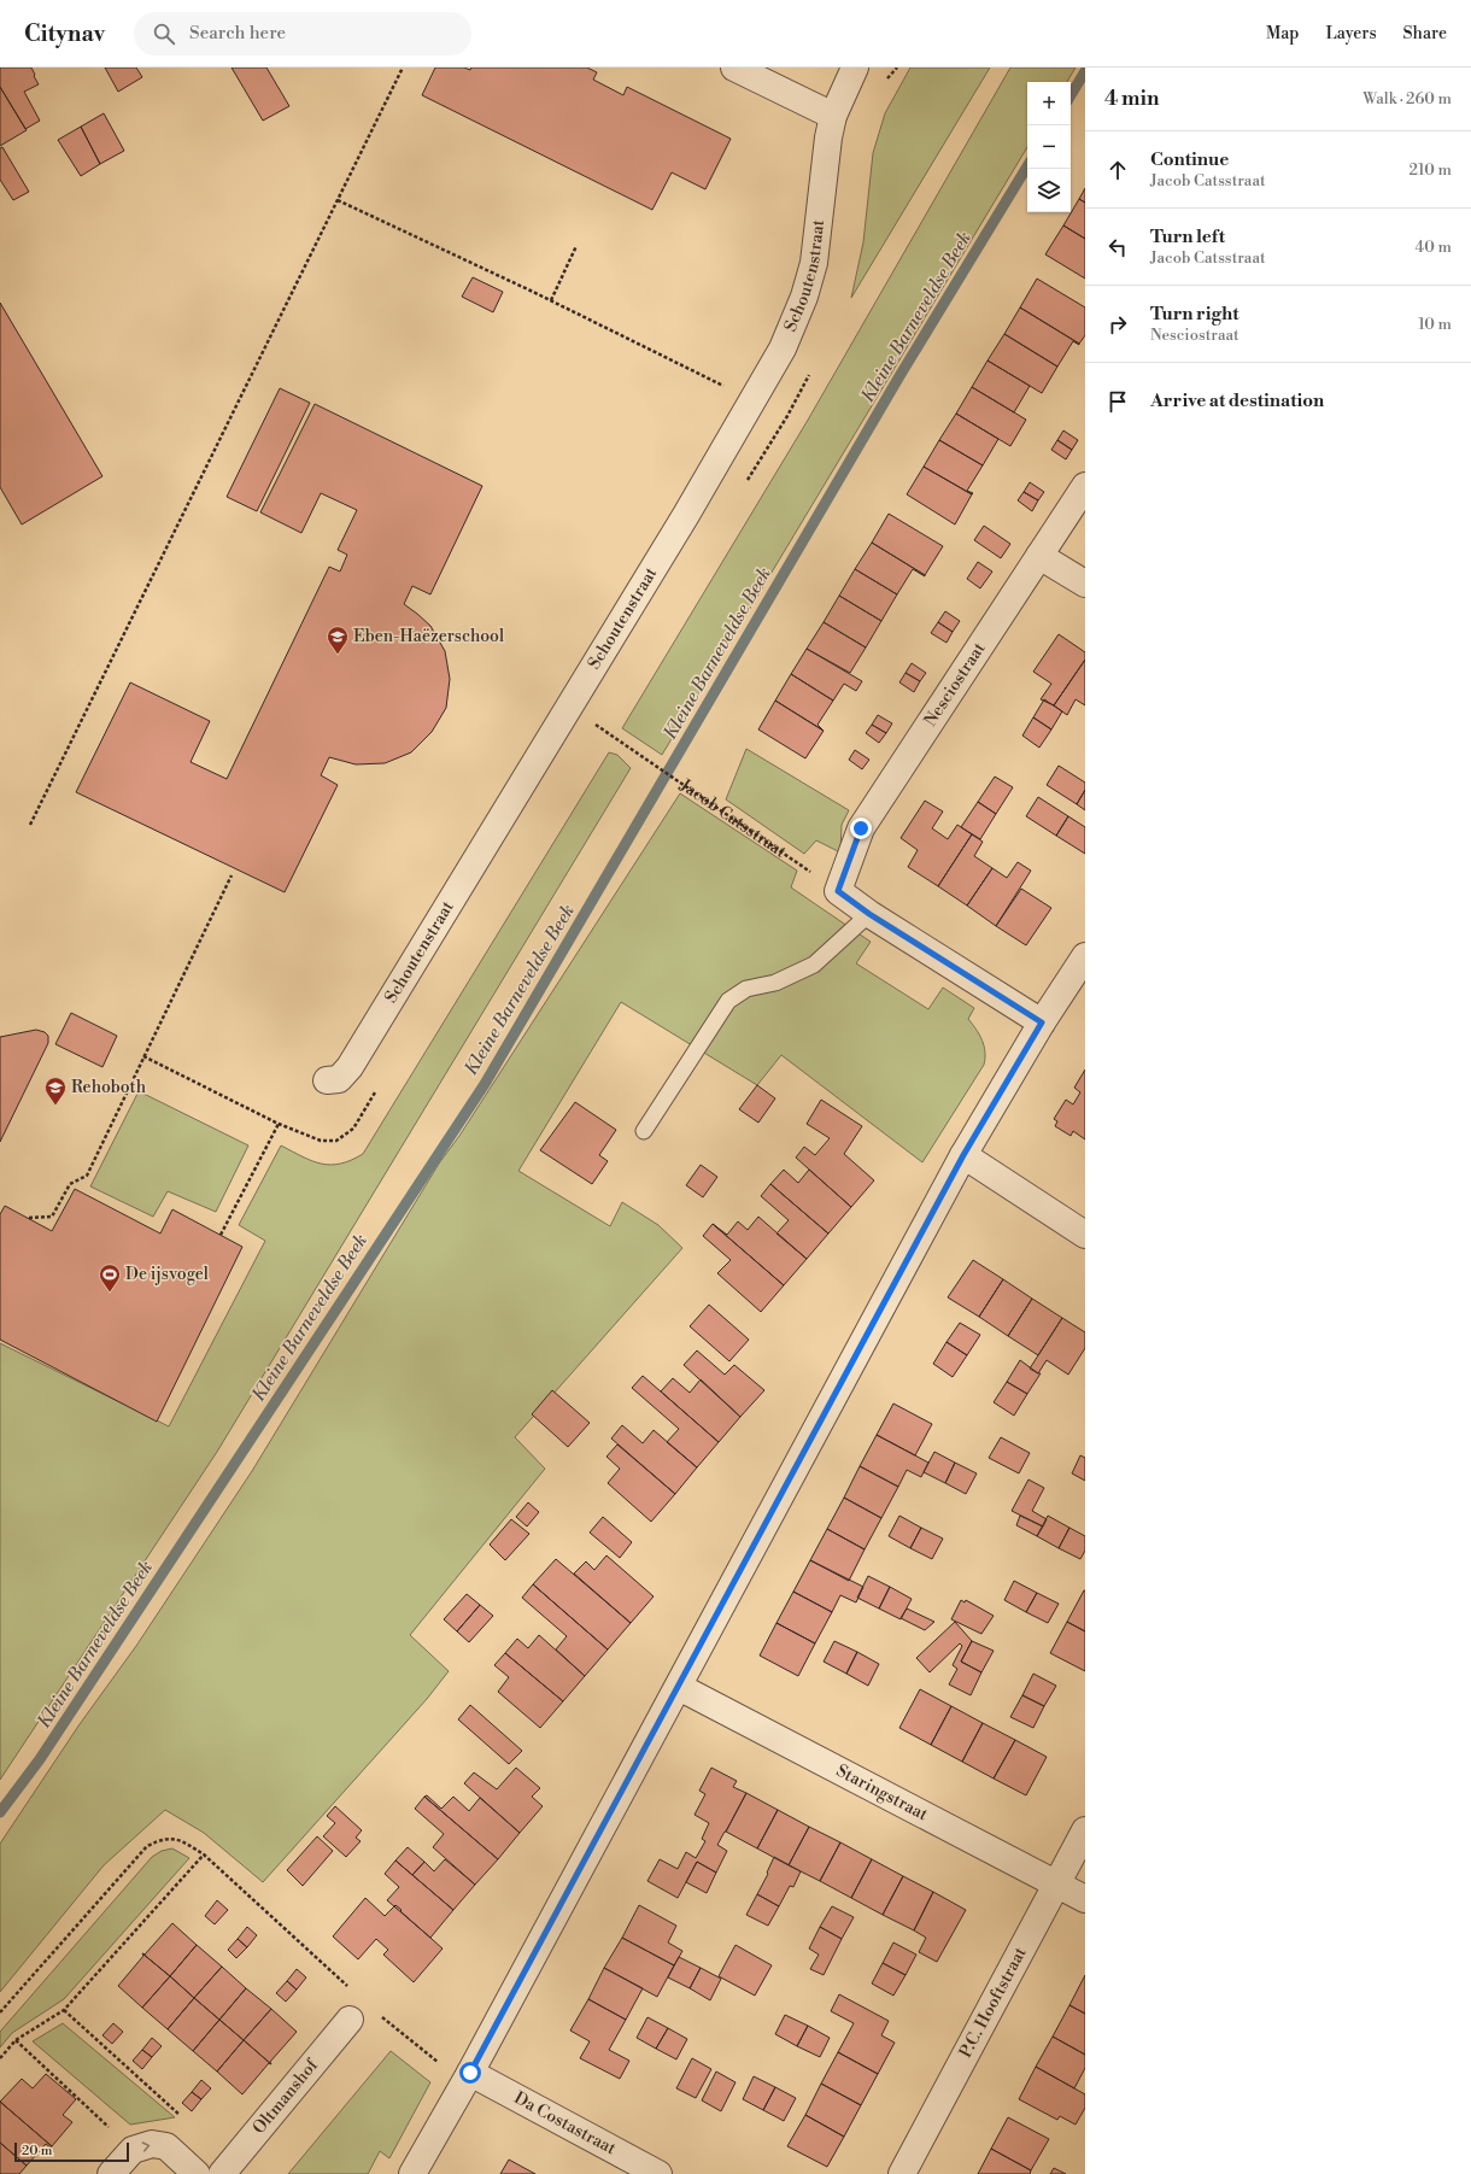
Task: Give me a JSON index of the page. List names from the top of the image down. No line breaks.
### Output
{"streets":{"street":["Schoutenstraat","Nesciostraat","Staringstraat","P.C. Hooftstraat","Oltmanshof","Da Costastraat"],"path":["Jacob Catsstraat"]},"crossings":[["Nesciostraat","Jacob Catsstraat"],["Staringstraat","P.C. Hooftstraat"]],"water":["Kleine Barneveldse Beek"],"places":{"school or university":["Eben-Haëzerschool","Rehoboth"],"sports":["De ijsvogel"]},"scale_bar":"20 m","page":{"header":"Citynav","search":"Search here","nav":["Map","Layers","Share"],"heading":["4 min","Walk · 260 m"],"map_buttons":["+","−"],"list":[["Continue","Jacob Catsstraat","210 m"],["Turn left","Jacob Catsstraat","40 m"],["Turn right","Nesciostraat","10 m"],"Arrive at destination"],"scale":"20 m"}}
